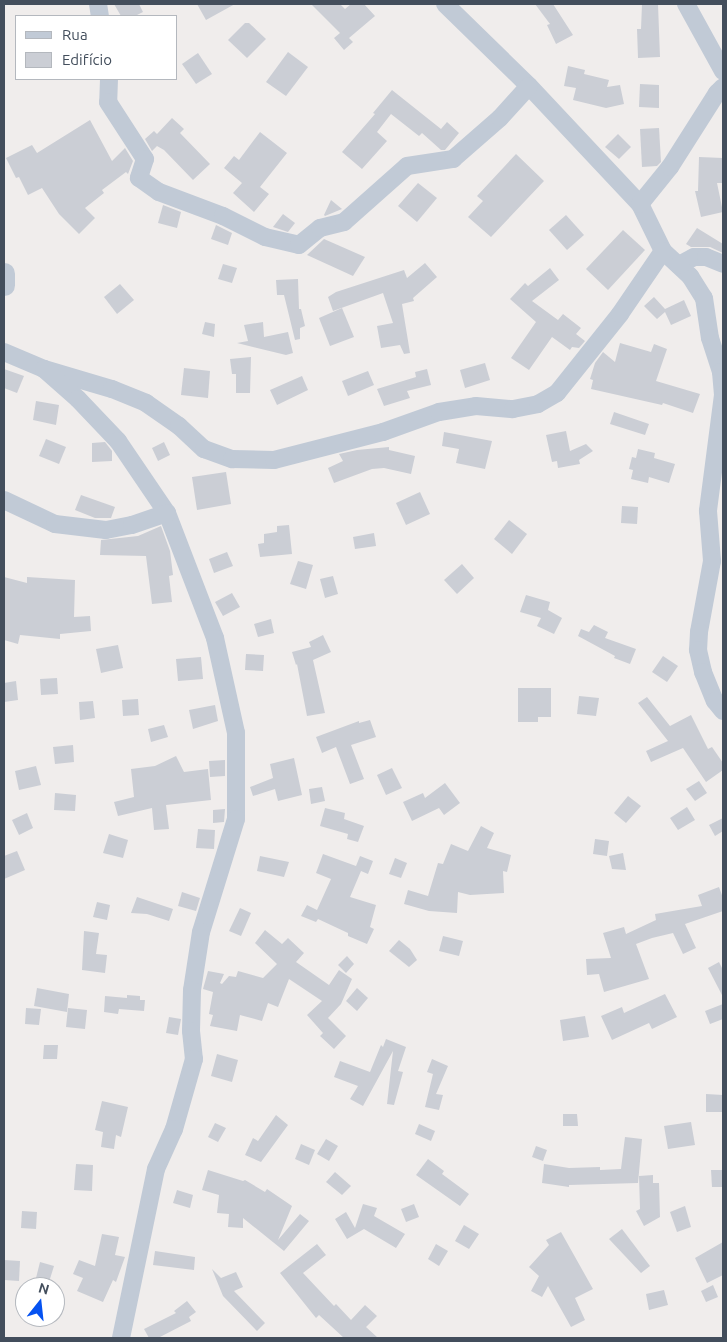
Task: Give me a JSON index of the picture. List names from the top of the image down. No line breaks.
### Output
{"legend":["Rua","Edifício"],"north":"top"}
